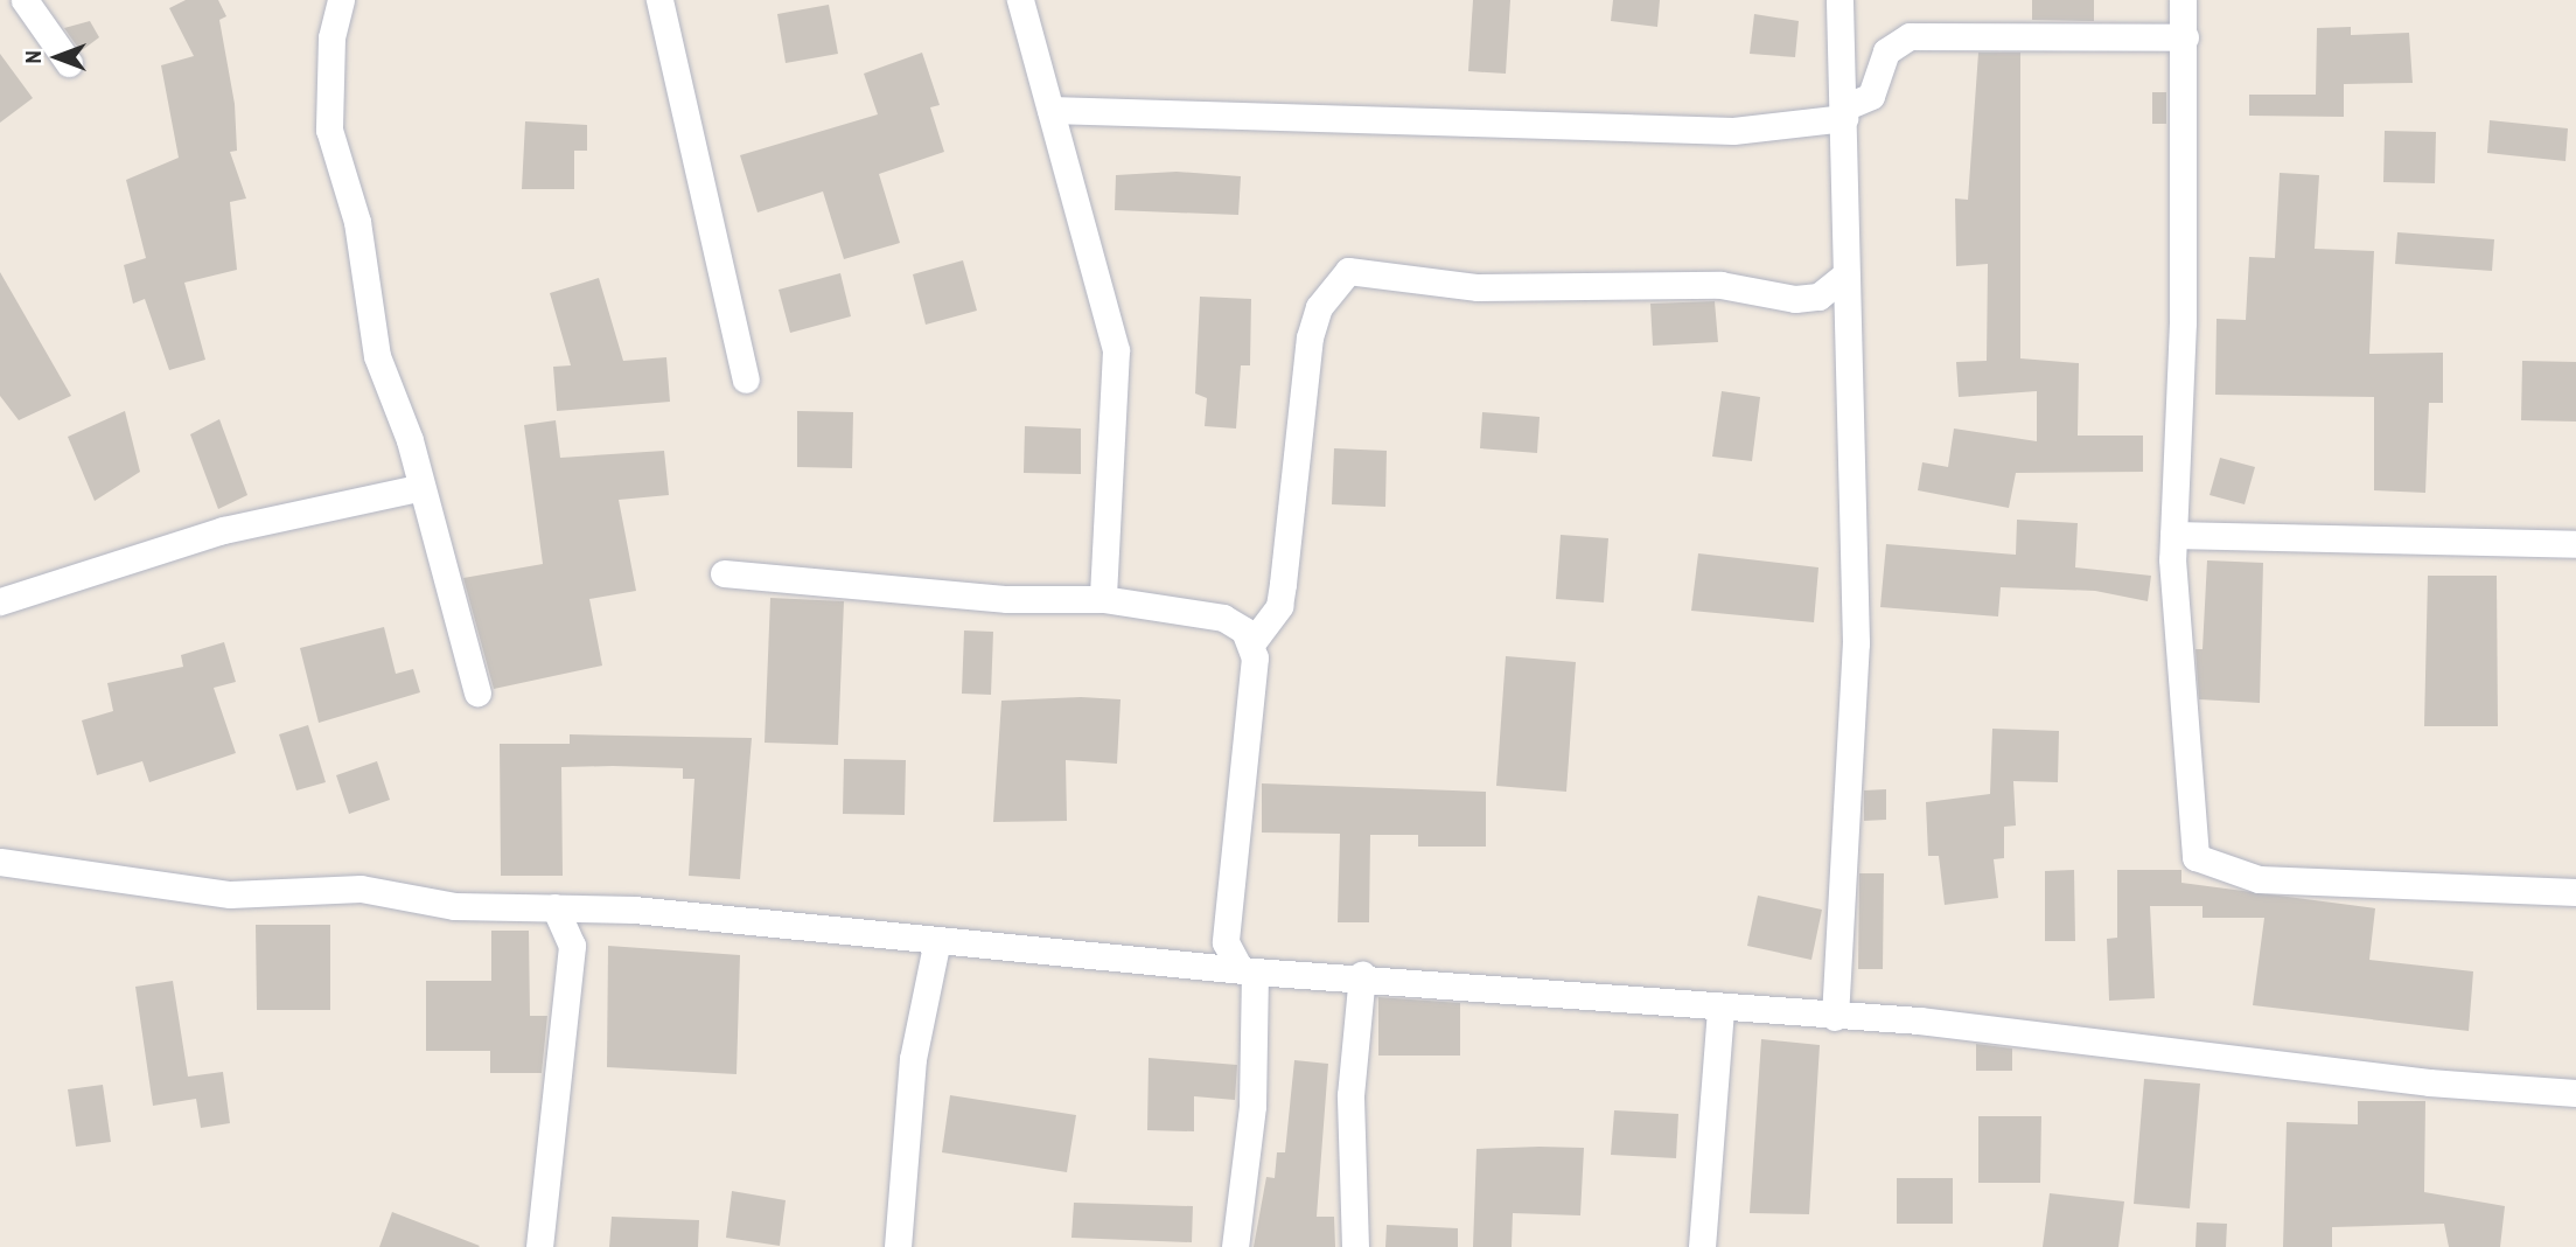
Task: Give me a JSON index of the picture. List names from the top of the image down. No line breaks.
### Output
{"north":"left"}
